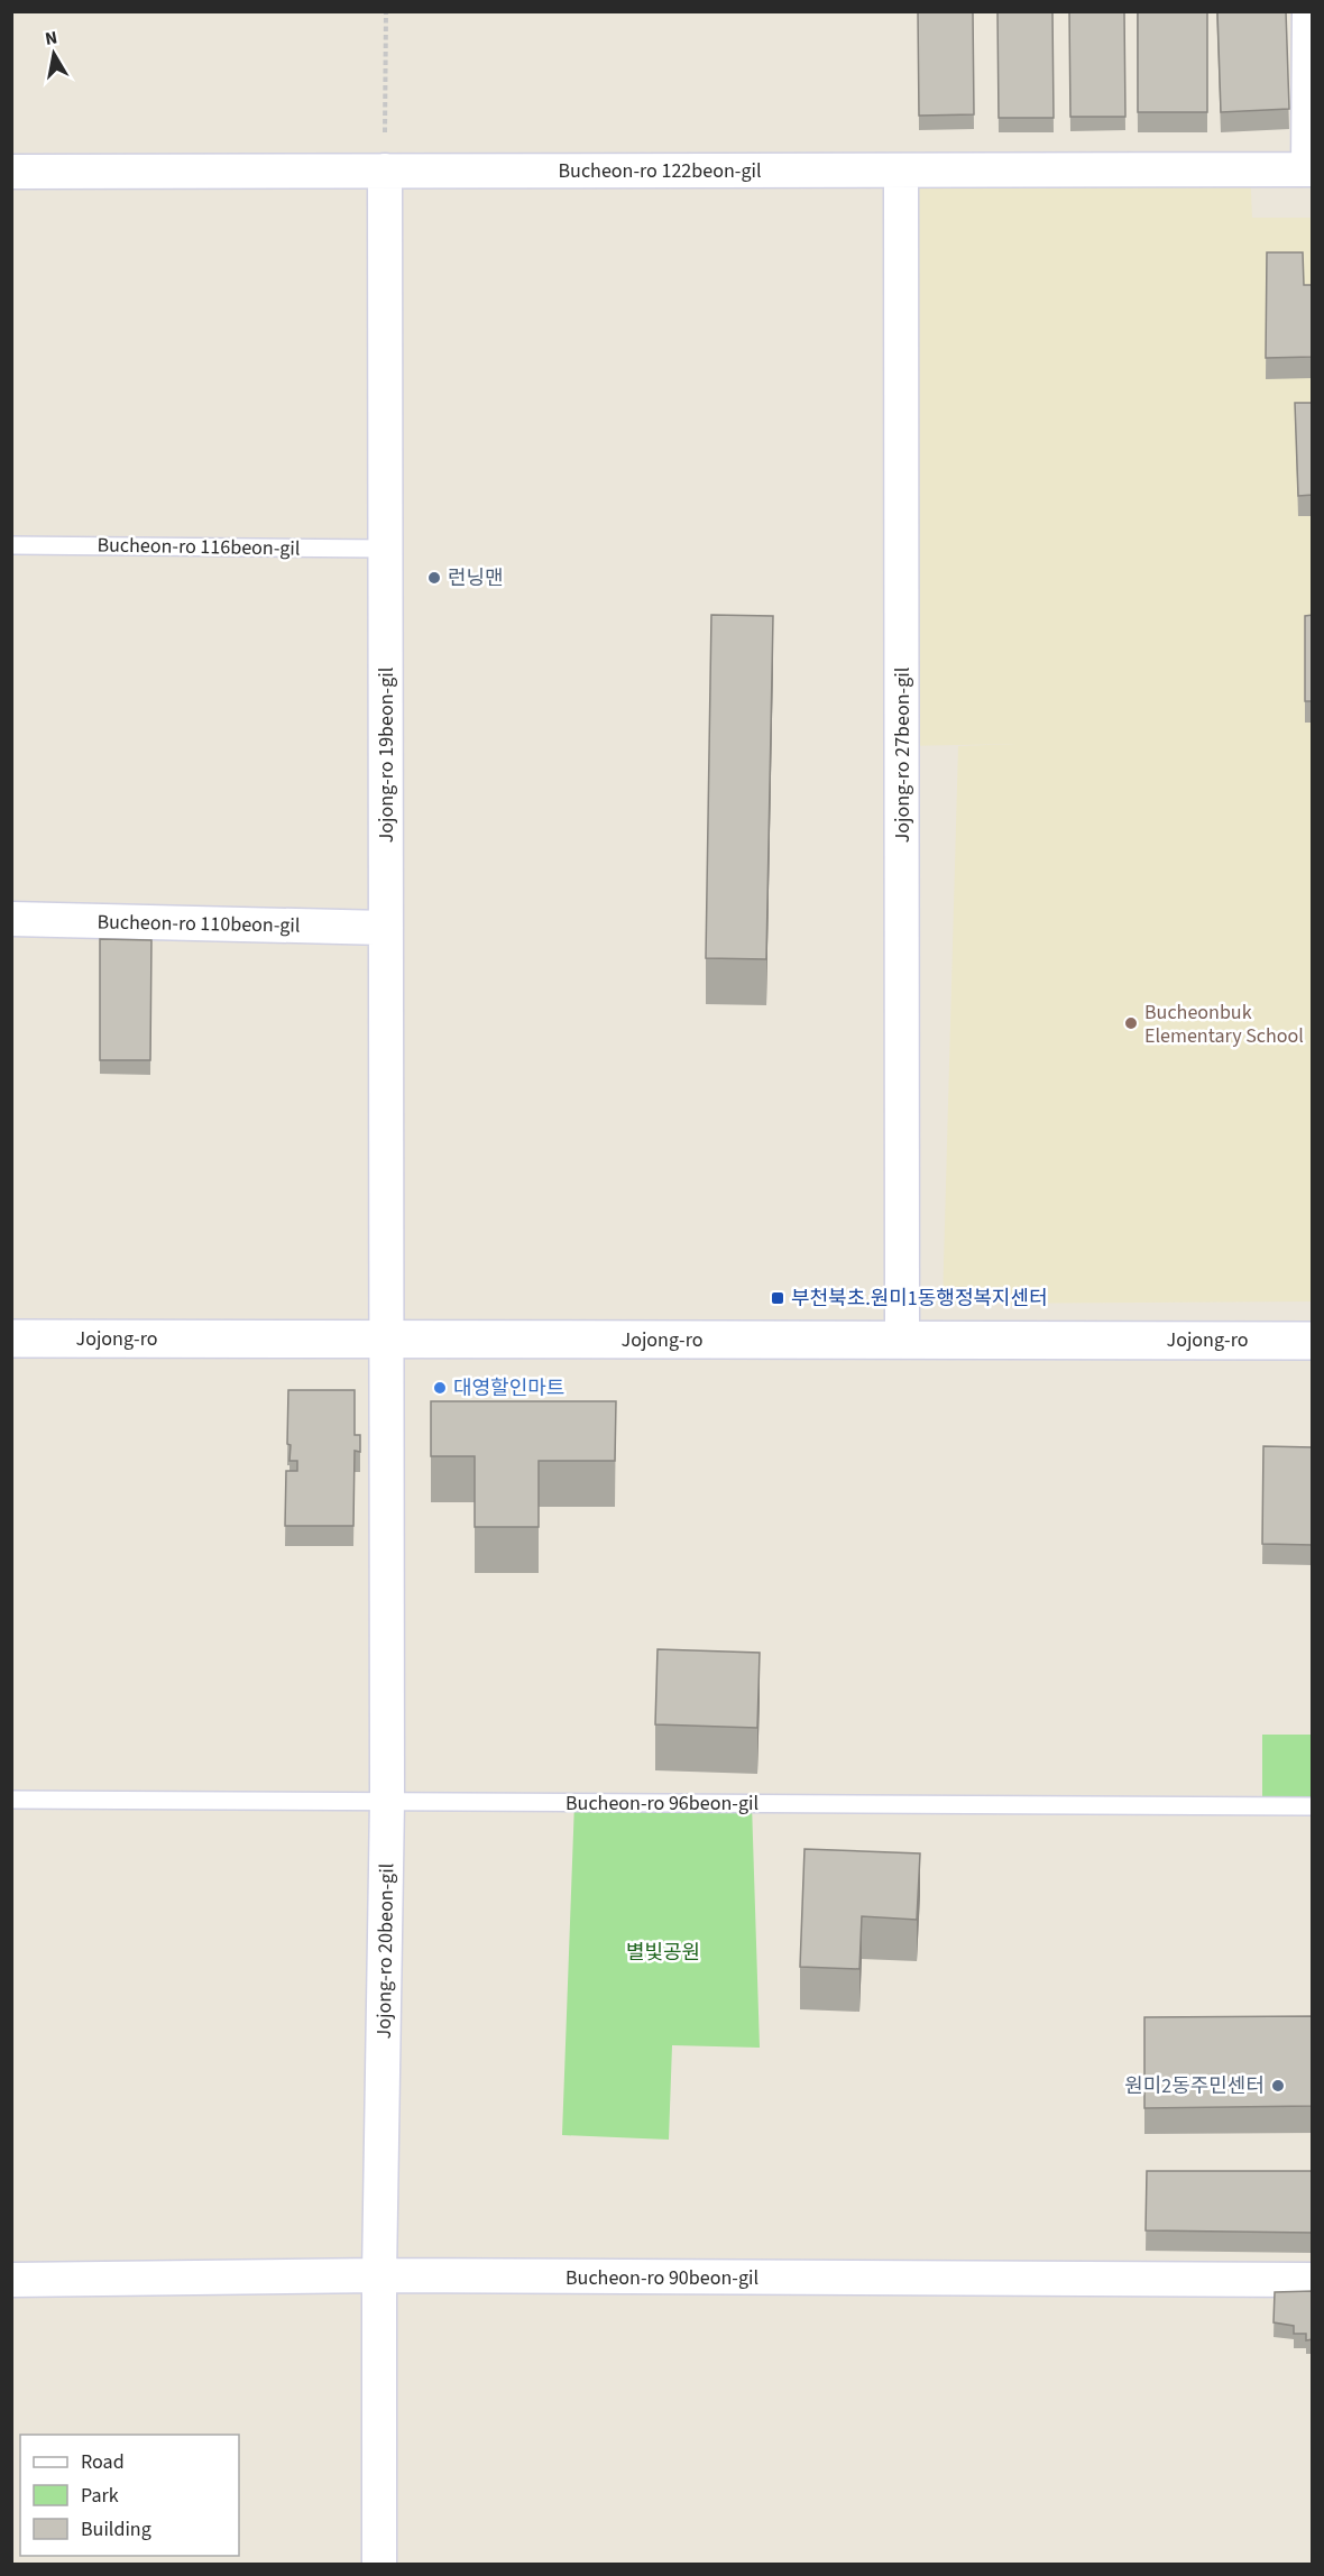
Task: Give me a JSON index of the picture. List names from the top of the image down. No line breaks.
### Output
{"streets":{"street":["Bucheon-ro 122beon-gil","Jojong-ro 19beon-gil","Jojong-ro 27beon-gil","Bucheon-ro 110beon-gil","Jojong-ro","Jojong-ro 20beon-gil","Bucheon-ro 90beon-gil"],"lane":["Bucheon-ro 116beon-gil","Bucheon-ro 96beon-gil"]},"crossings":[["Bucheon-ro 122beon-gil","Jojong-ro 19beon-gil"],["Bucheon-ro 122beon-gil","Jojong-ro 27beon-gil"],["Bucheon-ro 116beon-gil","Jojong-ro 19beon-gil"],["Jojong-ro 19beon-gil","Bucheon-ro 110beon-gil"],["Jojong-ro 19beon-gil","Jojong-ro"],["Jojong-ro 19beon-gil","Jojong-ro 20beon-gil"],["Jojong-ro 27beon-gil","Jojong-ro"],["Jojong-ro","Jojong-ro 20beon-gil"],["Bucheon-ro 96beon-gil","Jojong-ro 20beon-gil"],["Jojong-ro 20beon-gil","Bucheon-ro 90beon-gil"]],"parks":["별빛공원"],"places":{"other":["런닝맨","Bucheonbuk Elementary School","대영할인마트","원미2동주민센터"],"transit":["부천북초.원미1동행정복지센터"]},"legend":["Road","Park","Building"],"north":"top"}
